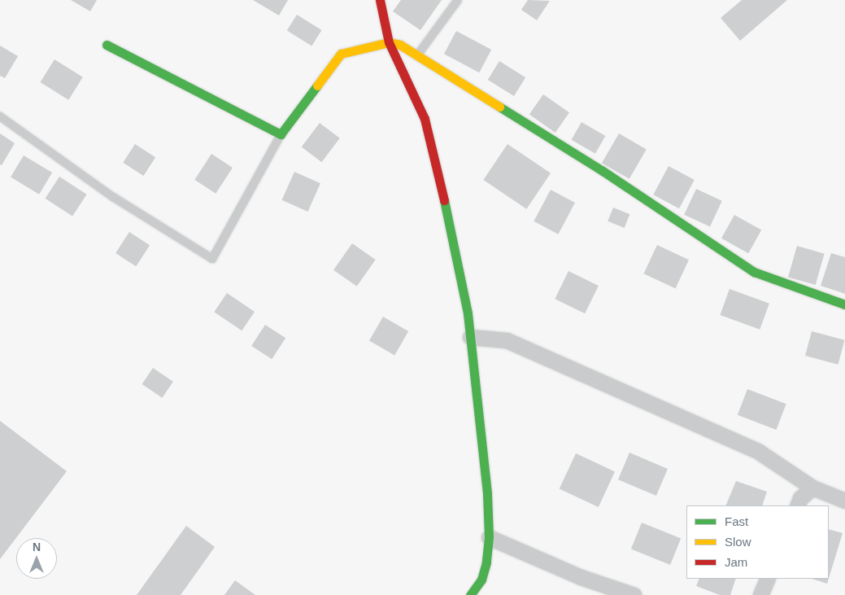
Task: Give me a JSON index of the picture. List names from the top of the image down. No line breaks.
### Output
{"legend":["Fast","Slow","Jam"],"north":"top"}
